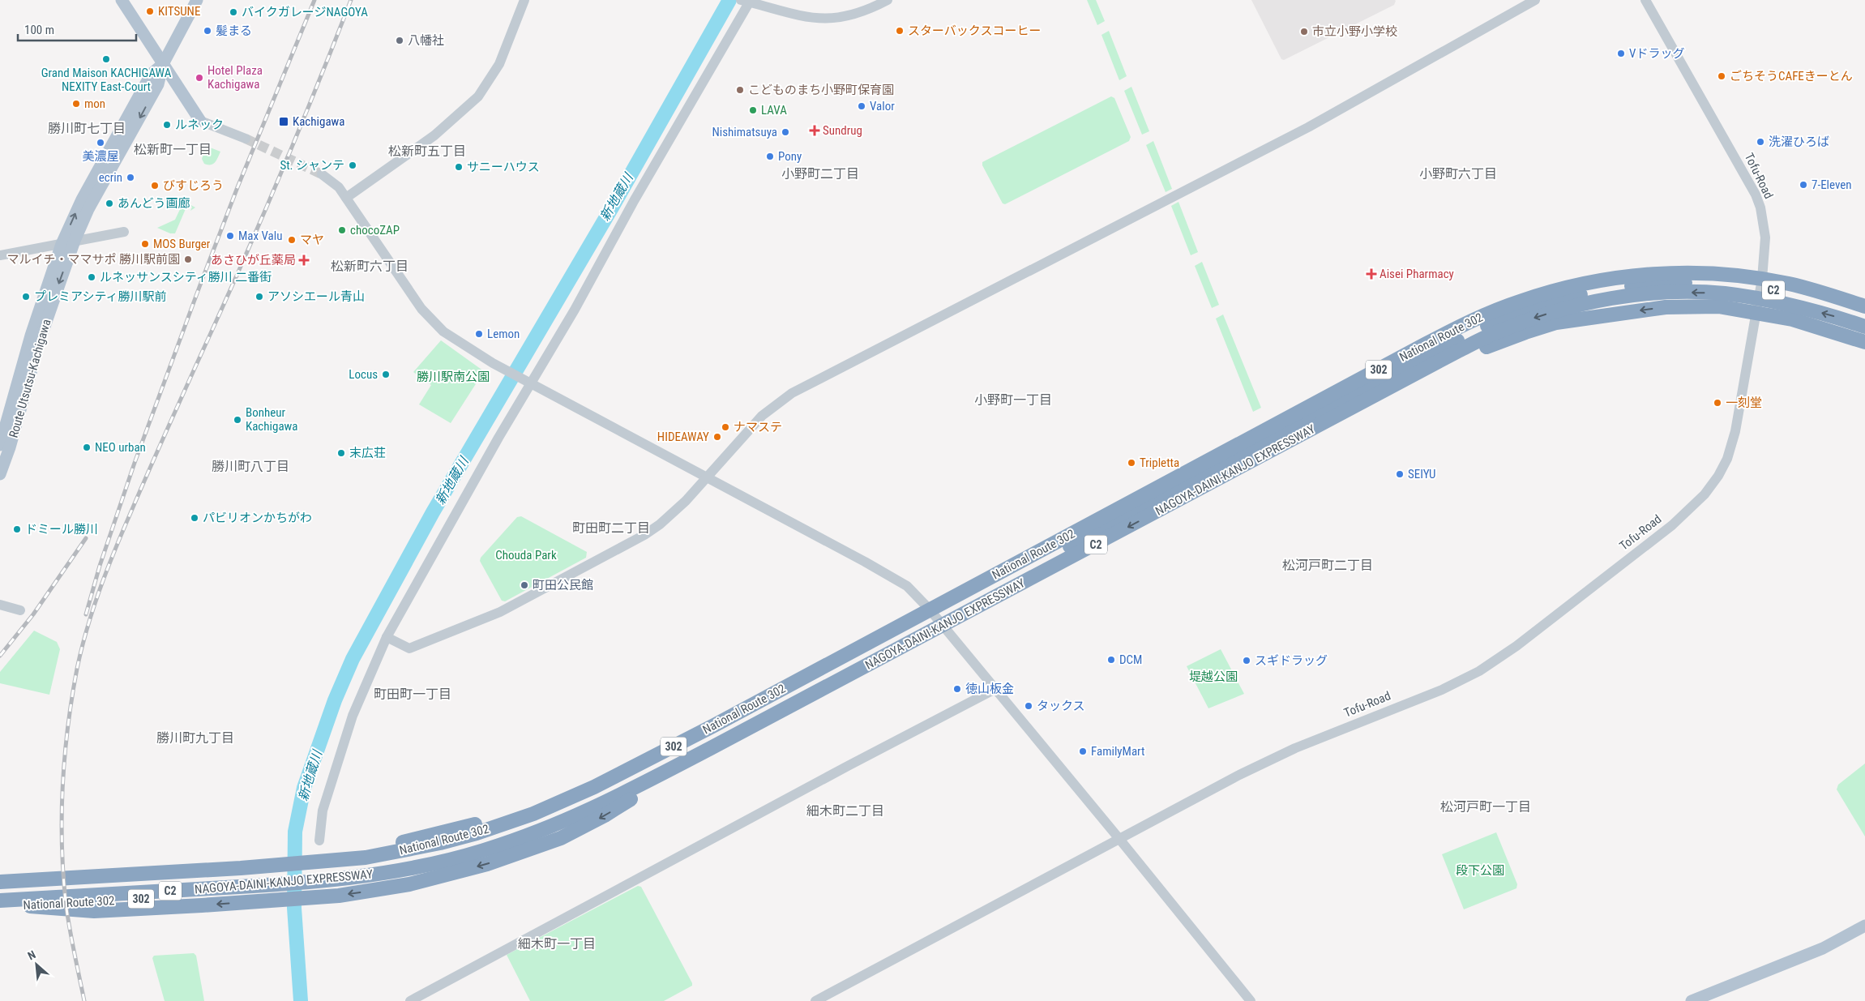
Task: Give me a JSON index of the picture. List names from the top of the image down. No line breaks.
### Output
{"streets":{"highway":["C2","National Route 302","302","NAGOYA-DAINI-KANJO EXPRESSWAY"],"main road":["Route Utsutsu-Kachigawa"],"street":["Tofu-Road"]},"crossings":[["Tofu-Road","National Route 302"],["National Route 302","NAGOYA-DAINI-KANJO EXPRESSWAY"]],"districts":["勝川町七丁目","松新町一丁目","松新町五丁目","小野町二丁目","小野町六丁目","松新町六丁目","小野町一丁目","勝川町八丁目","町田町二丁目","松河戸町二丁目","町田町一丁目","勝川町九丁目","松河戸町一丁目","細木町二丁目","細木町一丁目"],"water":["新地蔵川"],"parks":["勝川駅南公園","Chouda Park","堤越公園","段下公園"],"places":{"other":["KITSUNE","バイクガレージNAGOYA","髪まる","スターバックスコーヒー","市立小野小学校","八幡社","Vドラッグ","Grand Maison KACHIGAWA NEXITY East-Court","ごちそうCAFEきーとん","Hotel Plaza Kachigawa","こどものまち小野町保育園","mon","Valor","LAVA","ルネック","Nishimatsuya","洗濯ひろば","美濃屋","Pony","St. シャンテ","サニーハウス","ecrin","7-Eleven","びすじろう","あんどう画廊","chocoZAP","Max Valu","マヤ","MOS Burger","マルイチ・ママサポ 勝川駅前園","ルネッサンスシティ勝川 二番街","プレミアシティ勝川駅前","アソシエール青山","Lemon","Locus","一刻堂","Bonheur Kachigawa","ナマステ","HIDEAWAY","NEO urban","末広荘","Tripletta","SEIYU","パビリオンかちがわ","ドミール勝川","町田公民館","DCM","スギドラッグ","徳山板金","タックス","FamilyMart"],"transit":["Kachigawa"],"health":["Sundrug","あさひが丘薬局","Aisei Pharmacy"]},"scale_bar":"100 m","north":"top left"}
